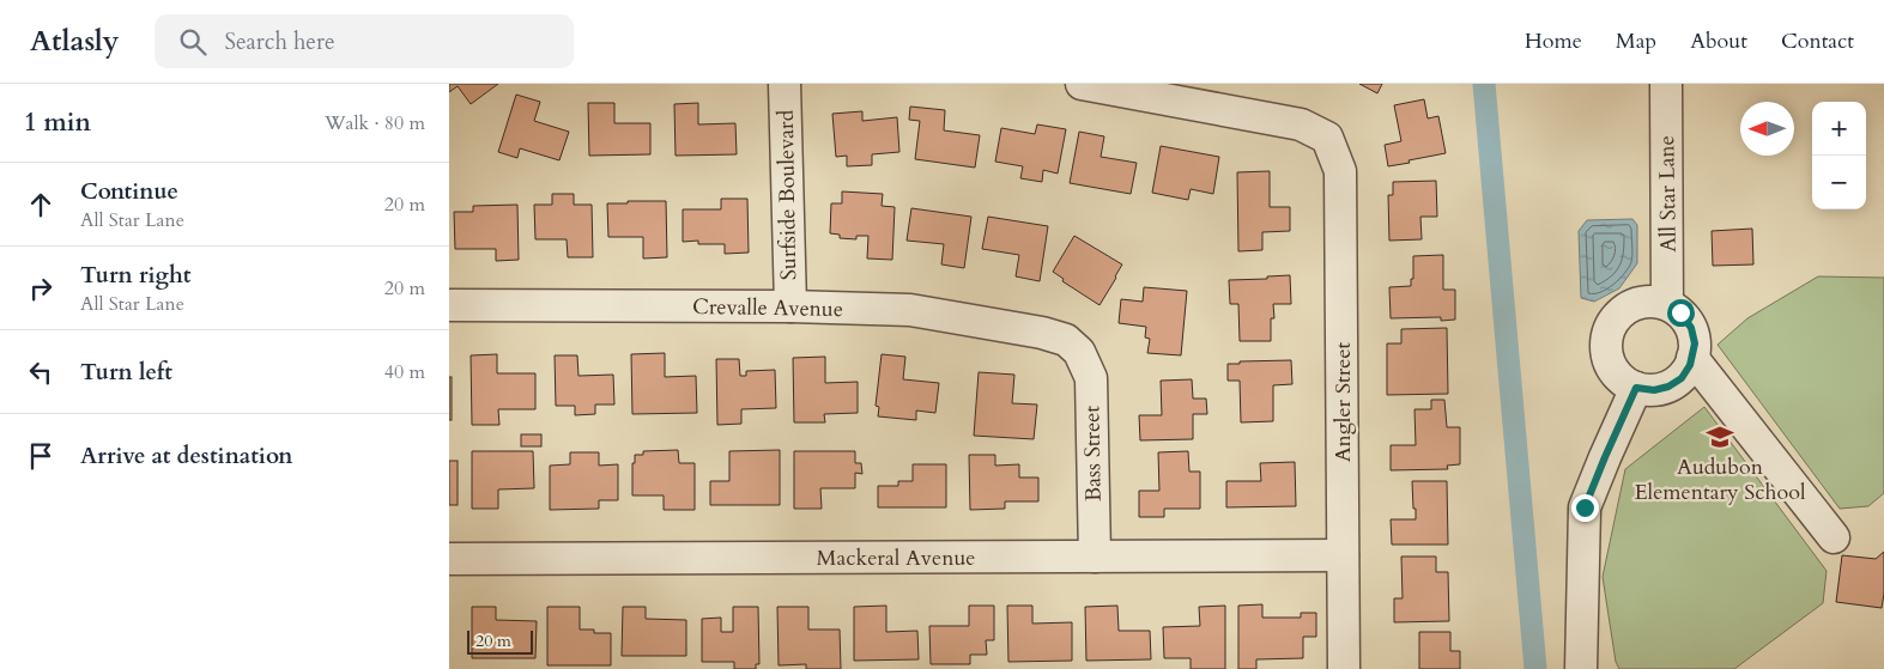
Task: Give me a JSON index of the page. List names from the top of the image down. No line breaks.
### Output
{"streets":{"street":["All Star Lane","Surfside Boulevard","Crevalle Avenue","Angler Street","Bass Street","Mackeral Avenue"]},"crossings":[["Surfside Boulevard","Crevalle Avenue"],["Crevalle Avenue","Bass Street"],["Angler Street","Mackeral Avenue"],["Bass Street","Mackeral Avenue"]],"places":{"school or university":["Audubon Elementary School"]},"scale_bar":"20 m","north":"left","page":{"header":"Atlasly","search":"Search here","nav":["Home","Map","About","Contact"],"heading":["1 min","Walk · 80 m"],"map_buttons":["+","−"],"list":[["Continue","All Star Lane","20 m"],["Turn right","All Star Lane","20 m"],["Turn left","40 m"],"Arrive at destination"],"scale":"20 m"}}
